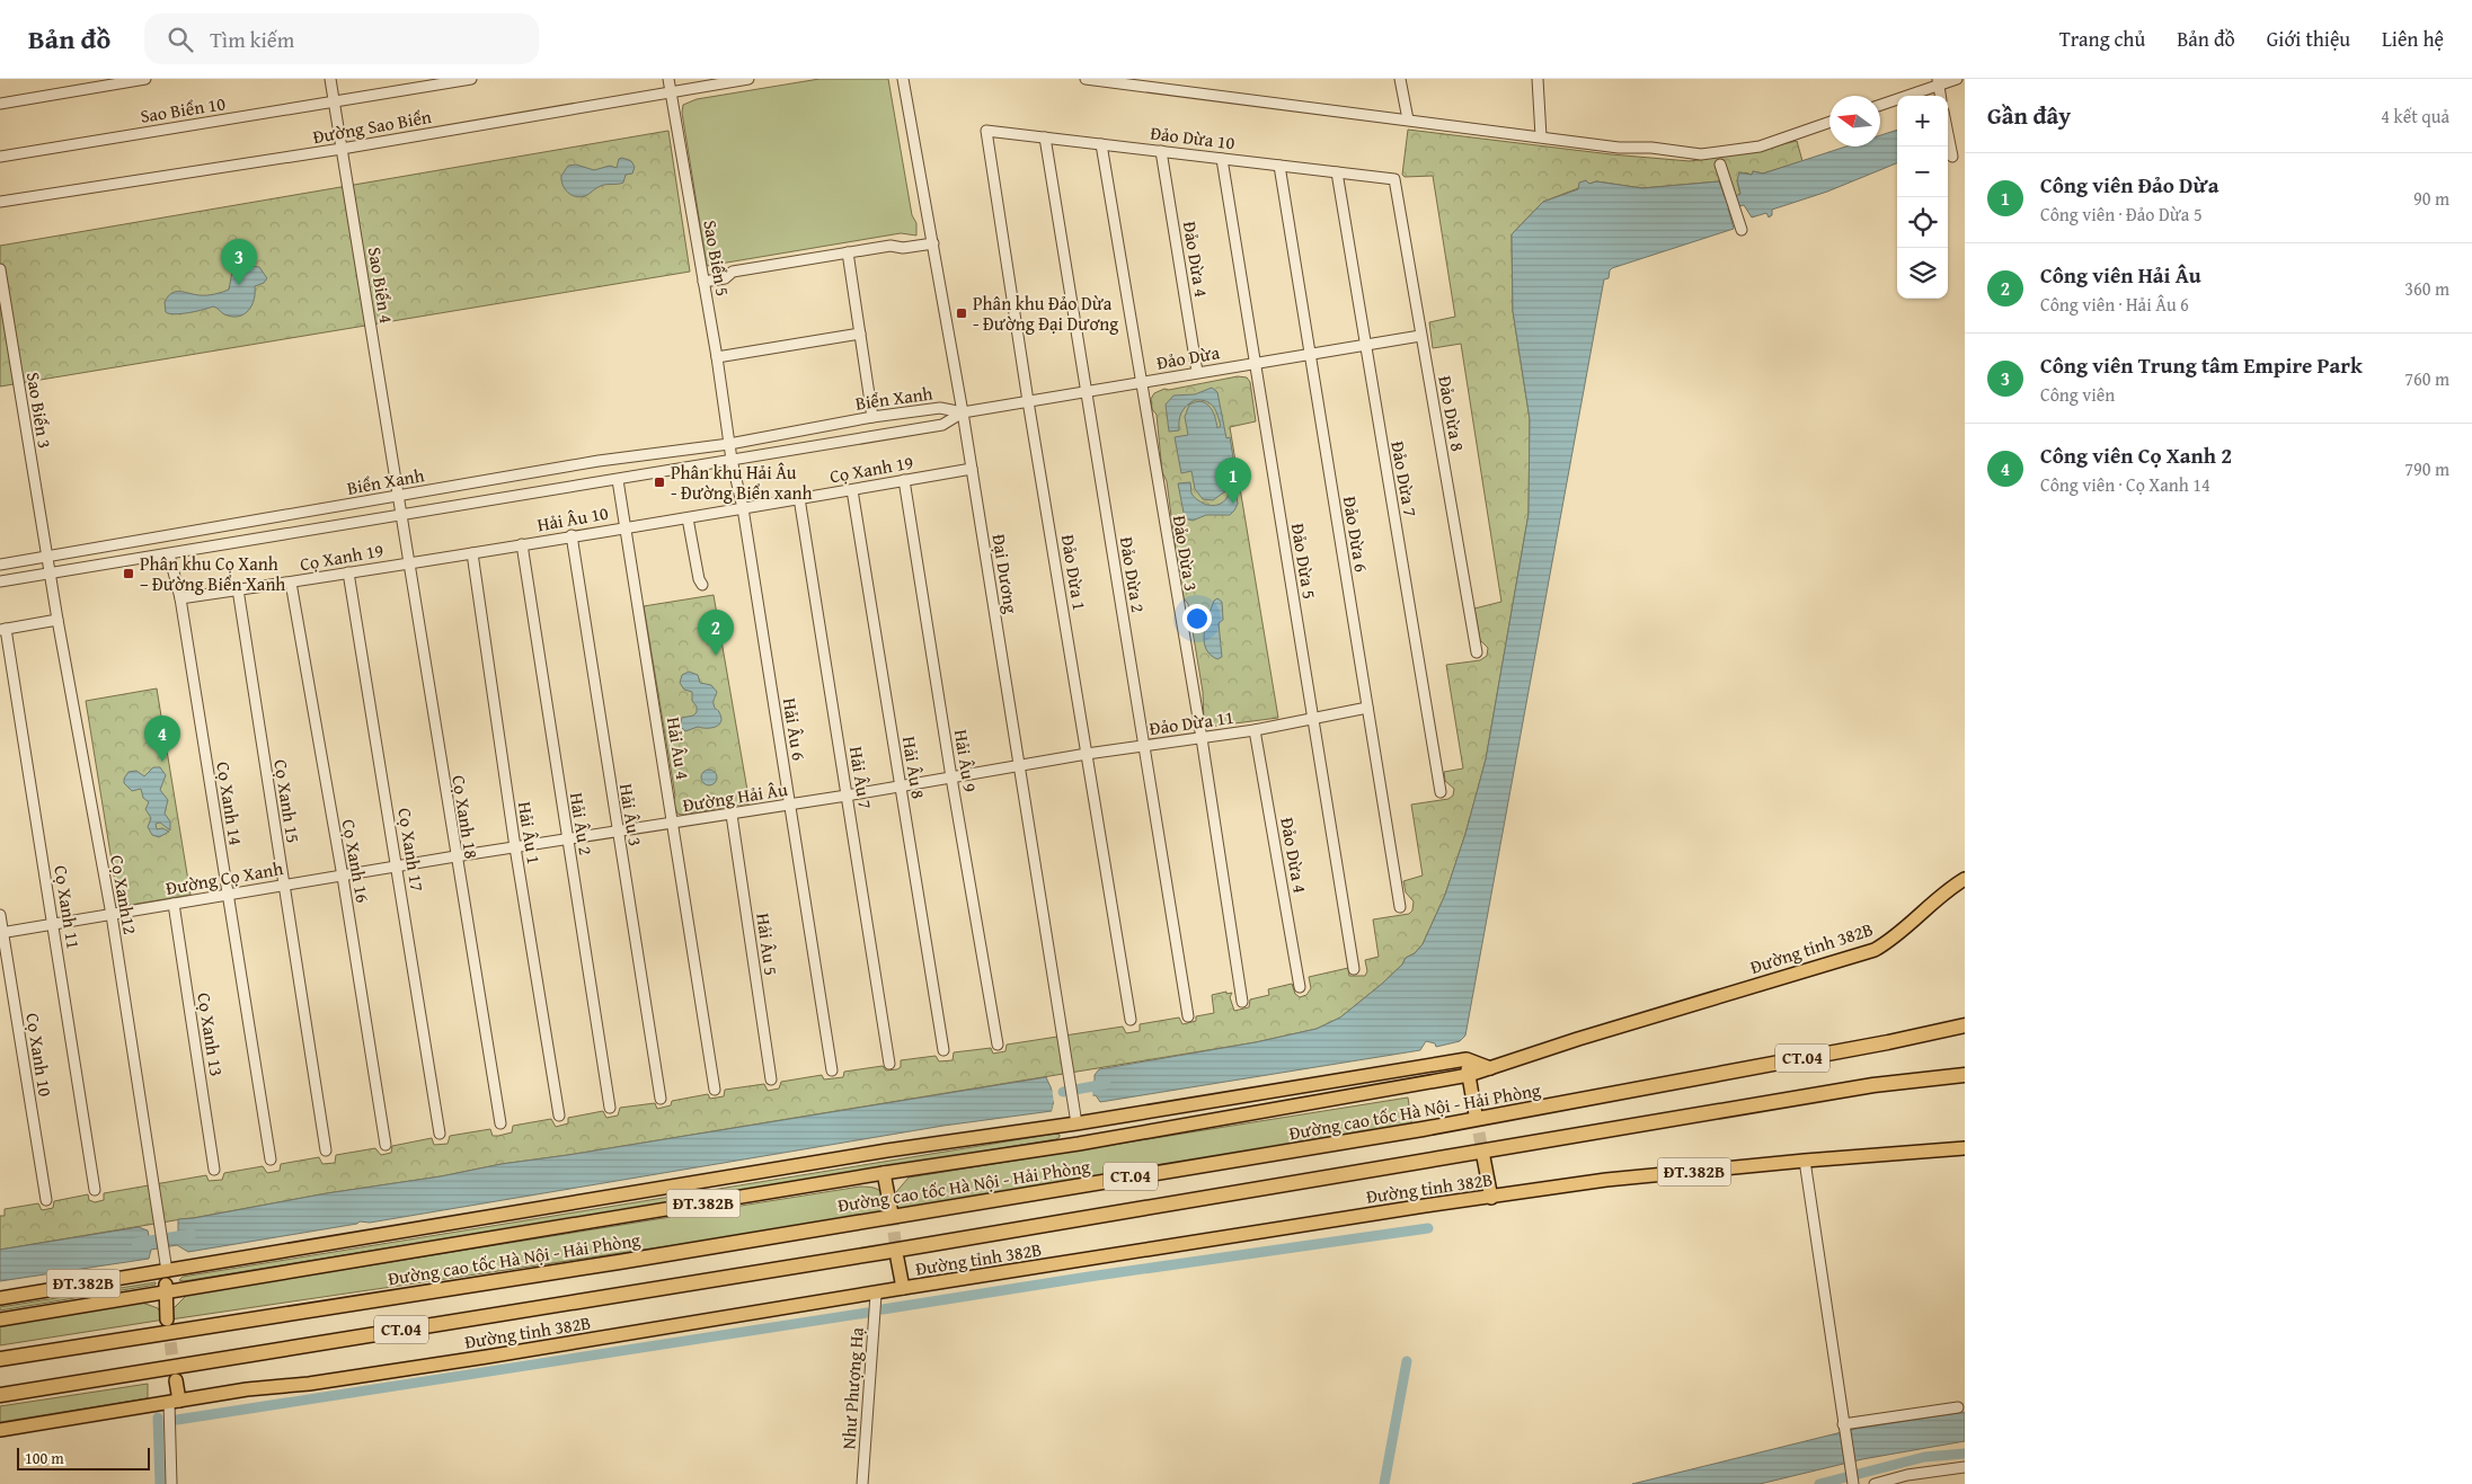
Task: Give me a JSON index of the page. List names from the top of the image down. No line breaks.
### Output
{"streets":{"highway":["CT.04","Đường cao tốc Hà Nội - Hải Phòng"],"main road":["Đường tỉnh 382B","ĐT.382B"],"street":["Sao Biển 10","Đường Sao Biển","Đảo Dừa 10","Sao Biển 5","Đảo Dừa 4","Sao Biển 4","Đảo Dừa","Biển Xanh","Sao Biển 3","Đảo Dừa 8","Cọ Xanh 19","Đảo Dừa 7","Hải Âu 10","Đảo Dừa 6","Đảo Dừa 3","Đảo Dừa 5","Đảo Dừa 1","Đại Dương","Đảo Dừa 2","Đảo Dừa 11","Hải Âu 6","Hải Âu 4","Hải Âu 9","Hải Âu 8","Hải Âu 7","Đường Hải Âu","Cọ Xanh 15","Cọ Xanh 14","Hải Âu 3","Cọ Xanh 18","Hải Âu 2","Hải Âu 1","Cọ Xanh 17","Cọ Xanh 16","Đường Cọ Xanh","Cọ Xanh12","Cọ Xanh 11","Hải Âu 5","Cọ Xanh 13","Cọ Xanh 10","Như Phượng Hạ"]},"crossings":[["Sao Biển 10","Sao Biển 4"],["Đường Sao Biển","Sao Biển 5"],["Đường Sao Biển","Sao Biển 4"],["Đảo Dừa 10","Đảo Dừa 4"],["Đảo Dừa 10","Đảo Dừa 8"],["Đảo Dừa 10","Đảo Dừa 7"],["Đảo Dừa 10","Đảo Dừa 6"],["Đảo Dừa 10","Đảo Dừa 3"],["Đảo Dừa 10","Đảo Dừa 5"],["Đảo Dừa 10","Đảo Dừa 1"],["Đảo Dừa 10","Đảo Dừa 2"],["Sao Biển 5","Biển Xanh"],["Đảo Dừa 4","Đảo Dừa"],["Đảo Dừa 4","Đảo Dừa 11"],["Sao Biển 4","Biển Xanh"],["Sao Biển 4","Cọ Xanh 18"],["Đảo Dừa","Biển Xanh"],["Đảo Dừa","Đảo Dừa 8"],["Đảo Dừa","Đảo Dừa 7"],["Đảo Dừa","Đảo Dừa 6"],["Đảo Dừa","Đảo Dừa 3"],["Đảo Dừa","Đảo Dừa 5"],["Đảo Dừa","Đảo Dừa 1"],["Đảo Dừa","Đại Dương"],["Đảo Dừa","Đảo Dừa 2"],["Biển Xanh","Sao Biển 3"],["Biển Xanh","Đại Dương"],["Biển Xanh","Hải Âu 6"],["Biển Xanh","Hải Âu 4"],["Biển Xanh","Cọ Xanh 14"],["Biển Xanh","Cọ Xanh 18"],["Biển Xanh","Cọ Xanh12"],["Cọ Xanh 19","Hải Âu 10"],["Cọ Xanh 19","Đại Dương"],["Cọ Xanh 19","Hải Âu 6"],["Cọ Xanh 19","Hải Âu 9"],["Cọ Xanh 19","Hải Âu 8"],["Cọ Xanh 19","Hải Âu 7"],["Cọ Xanh 19","Cọ Xanh 15"],["Cọ Xanh 19","Cọ Xanh 14"],["Cọ Xanh 19","Cọ Xanh 18"],["Cọ Xanh 19","Cọ Xanh 17"],["Cọ Xanh 19","Cọ Xanh 16"],["Hải Âu 10","Hải Âu 6"],["Hải Âu 10","Hải Âu 4"],["Hải Âu 10","Hải Âu 3"],["Hải Âu 10","Cọ Xanh 18"],["Hải Âu 10","Hải Âu 2"],["Hải Âu 10","Hải Âu 1"],["Đảo Dừa 6","Đảo Dừa 11"],["Đảo Dừa 3","Đảo Dừa 11"],["Đảo Dừa 5","Đảo Dừa 11"],["Đảo Dừa 1","Đảo Dừa 11"],["Đại Dương","Đảo Dừa 11"],["Đại Dương","Đường Hải Âu"],["Đại Dương","ĐT.382B"],["Đảo Dừa 2","Đảo Dừa 11"],["Đảo Dừa 11","Đường Hải Âu"],["Hải Âu 6","Đường Hải Âu"],["Hải Âu 4","Đường Hải Âu"],["Hải Âu 9","Đường Hải Âu"],["Hải Âu 8","Đường Hải Âu"],["Hải Âu 7","Đường Hải Âu"],["Đường Hải Âu","Hải Âu 3"],["Đường Hải Âu","Cọ Xanh 18"],["Đường Hải Âu","Hải Âu 2"],["Đường Hải Âu","Hải Âu 1"],["Đường Hải Âu","Đường Cọ Xanh"],["Đường Hải Âu","Hải Âu 5"],["Cọ Xanh 15","Đường Cọ Xanh"],["Cọ Xanh 14","Đường Cọ Xanh"],["Cọ Xanh 18","Đường Cọ Xanh"],["Cọ Xanh 17","Đường Cọ Xanh"],["Cọ Xanh 16","Đường Cọ Xanh"],["Đường Cọ Xanh","Cọ Xanh12"],["Đường Cọ Xanh","Cọ Xanh 11"],["Đường Cọ Xanh","Cọ Xanh 13"],["Đường Cọ Xanh","Cọ Xanh 10"],["Cọ Xanh12","ĐT.382B"],["Đường tỉnh 382B","Như Phượng Hạ"]],"places":{"transit":["Phân khu Đảo Dừa - Đường Đại Dương","Phân khu Hải Âu - Đường Biển xanh","Phân khu Cọ Xanh – Đường Biển Xanh"]},"scale_bar":"100 m","north":"left","page":{"header":"Bản đồ","search":"Tìm kiếm","nav":["Trang chủ","Bản đồ","Giới thiệu","Liên hệ"],"heading":["Gần đây","4 kết quả"],"map_buttons":["+","−"],"list":[{"mark":"1","name":"Công viên Đảo Dừa","note":"Công viên · Đảo Dừa 5","value":"90 m"},{"mark":"2","name":"Công viên Hải Âu","note":"Công viên · Hải Âu 6","value":"360 m"},{"mark":"3","name":"Công viên Trung tâm Empire Park","note":"Công viên","value":"760 m"},{"mark":"4","name":"Công viên Cọ Xanh 2","note":"Công viên · Cọ Xanh 14","value":"790 m"}],"pins":["3","1","2","4"],"scale":"100 m"}}
